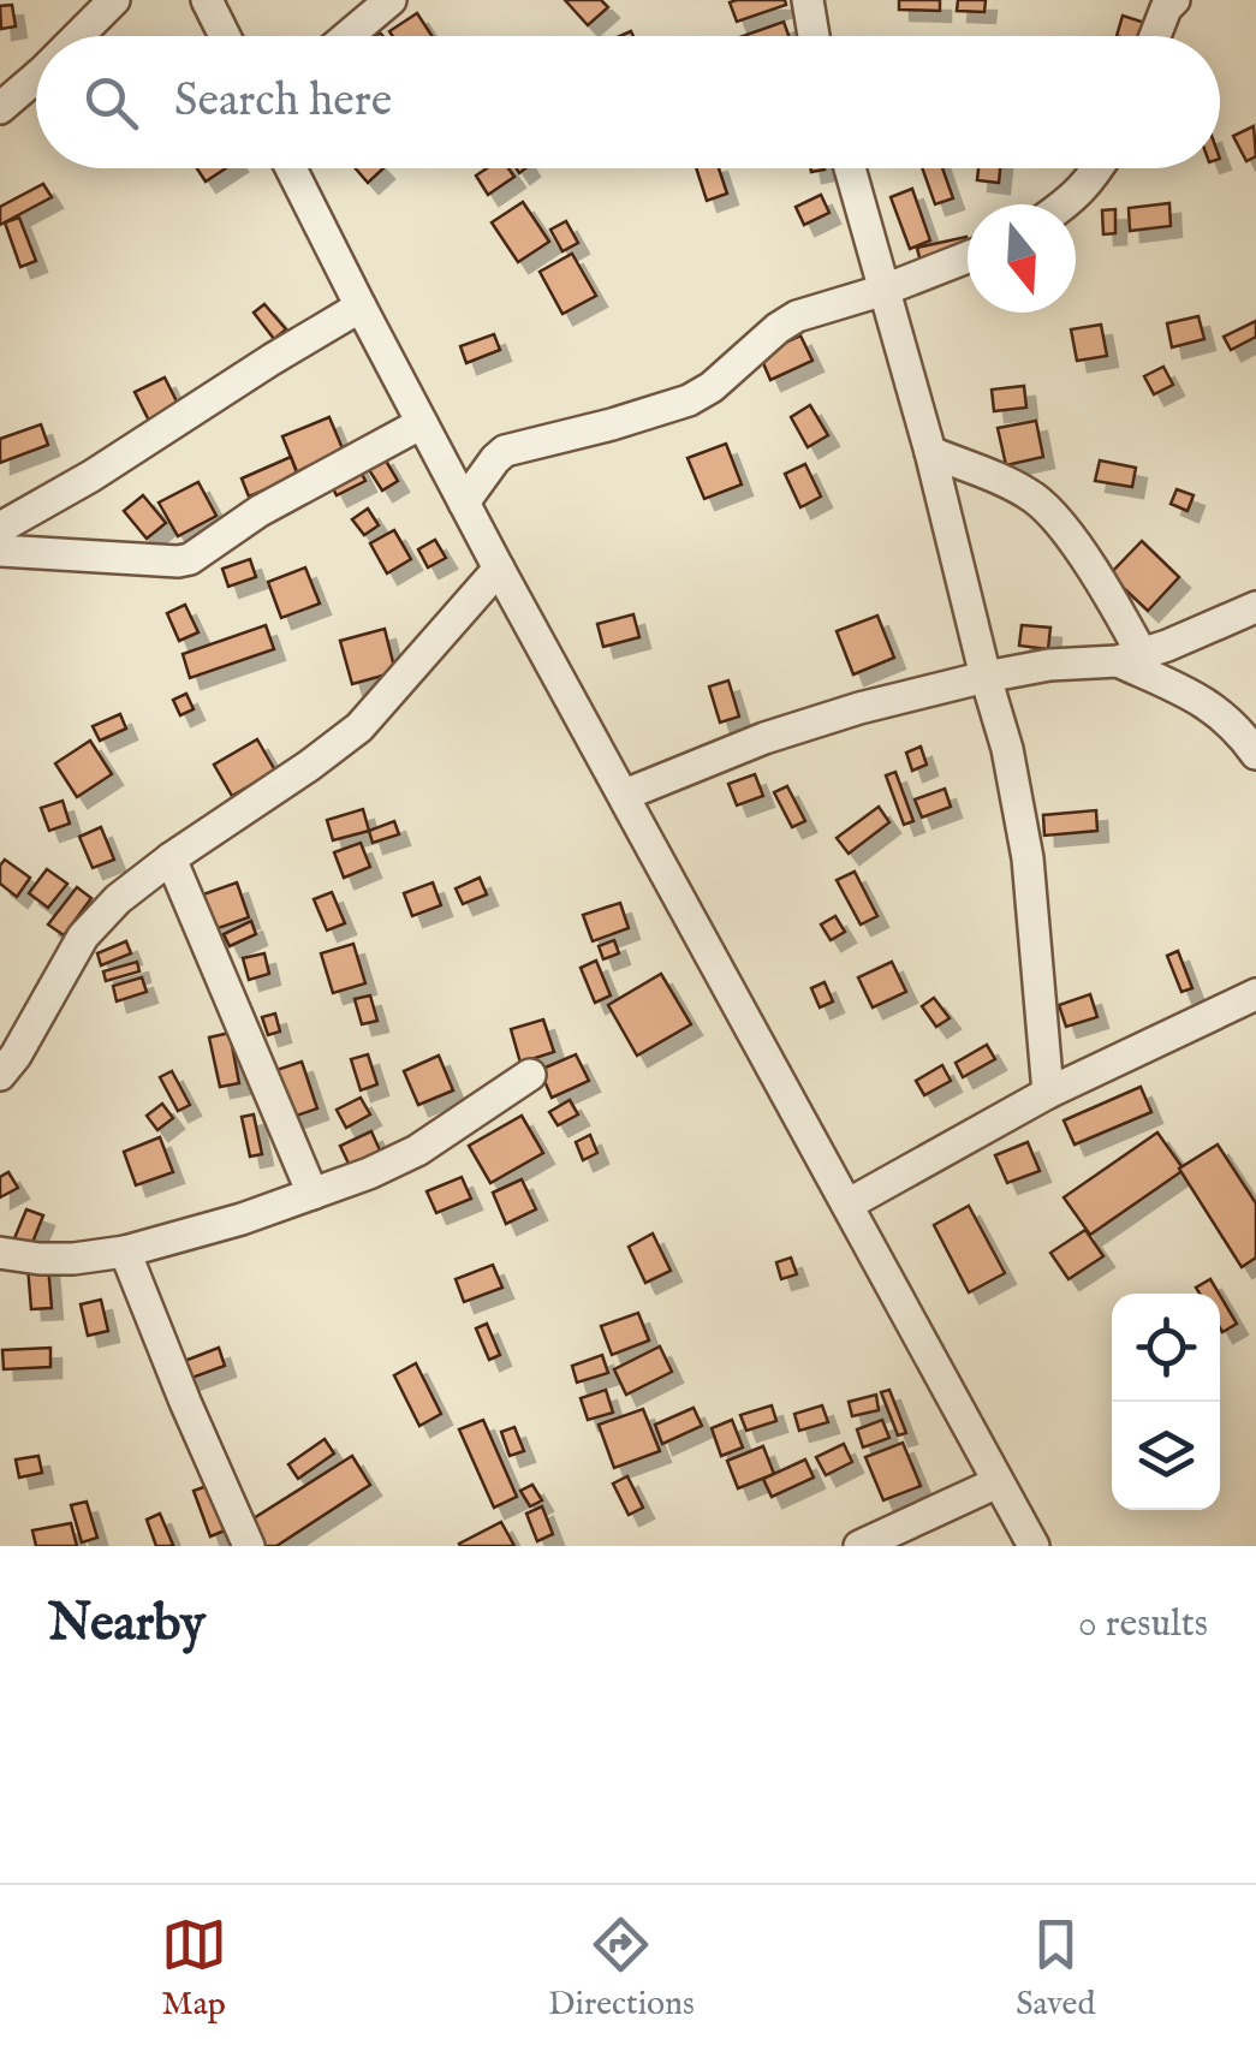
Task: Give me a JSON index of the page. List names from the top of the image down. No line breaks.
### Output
{"north":"bottom","page":{"search":"Search here","heading":["Nearby","0 results"],"nav":["Map","Directions","Saved"]}}
